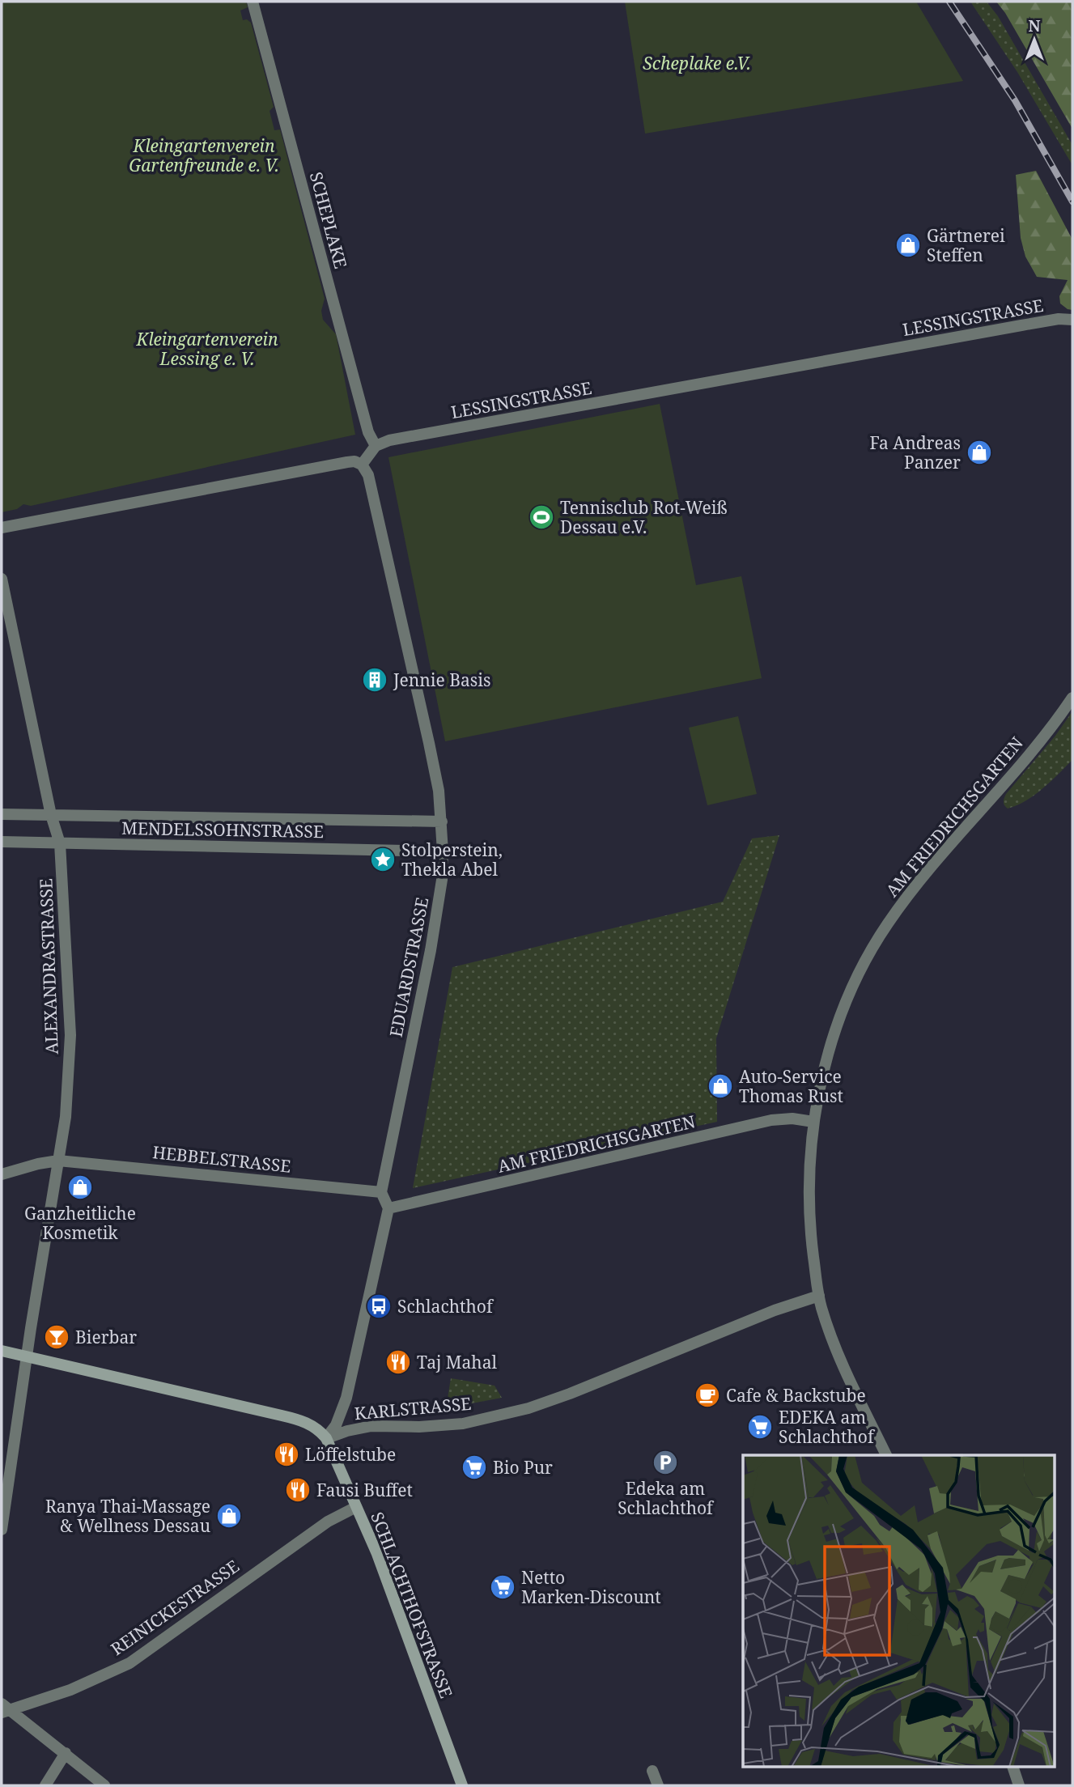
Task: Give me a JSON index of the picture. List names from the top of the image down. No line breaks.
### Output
{"streets":{"main road":["SCHLACHTHOFSTRASSE"],"street":["SCHEPLAKE","LESSINGSTRASSE","AM FRIEDRICHSGARTEN","MENDELSSOHNSTRASSE","ALEXANDRASTRASSE","EDUARDSTRASSE","HEBBELSTRASSE","KARLSTRASSE","REINICKESTRASSE"]},"crossings":[["SCHEPLAKE","LESSINGSTRASSE"],["AM FRIEDRICHSGARTEN","KARLSTRASSE"],["MENDELSSOHNSTRASSE","ALEXANDRASTRASSE"],["MENDELSSOHNSTRASSE","EDUARDSTRASSE"],["ALEXANDRASTRASSE","HEBBELSTRASSE"],["EDUARDSTRASSE","HEBBELSTRASSE"],["KARLSTRASSE","SCHLACHTHOFSTRASSE"],["SCHLACHTHOFSTRASSE","REINICKESTRASSE"]],"parks":["Scheplake e.V.","Kleingartenverein Gartenfreunde e. V.","Kleingartenverein Lessing e. V."],"places":{"shop":["Gärtnerei Steffen","Fa Andreas Panzer","Auto-Service Thomas Rust","Ganzheitliche Kosmetik","Ranya Thai-Massage & Wellness Dessau"],"sports":["Tennisclub Rot-Weiß Dessau e.V."],"building":["Jennie Basis"],"place":["Stolperstein, Thekla Abel"],"bus stop":["Schlachthof"],"bar":["Bierbar"],"restaurant":["Taj Mahal","Löffelstube","Fausi Buffet"],"cafe":["Cafe & Backstube"],"supermarket":["EDEKA am Schlachthof","Bio Pur","Netto Marken-Discount"],"parking":["Edeka am Schlachthof"]},"north":"top"}
